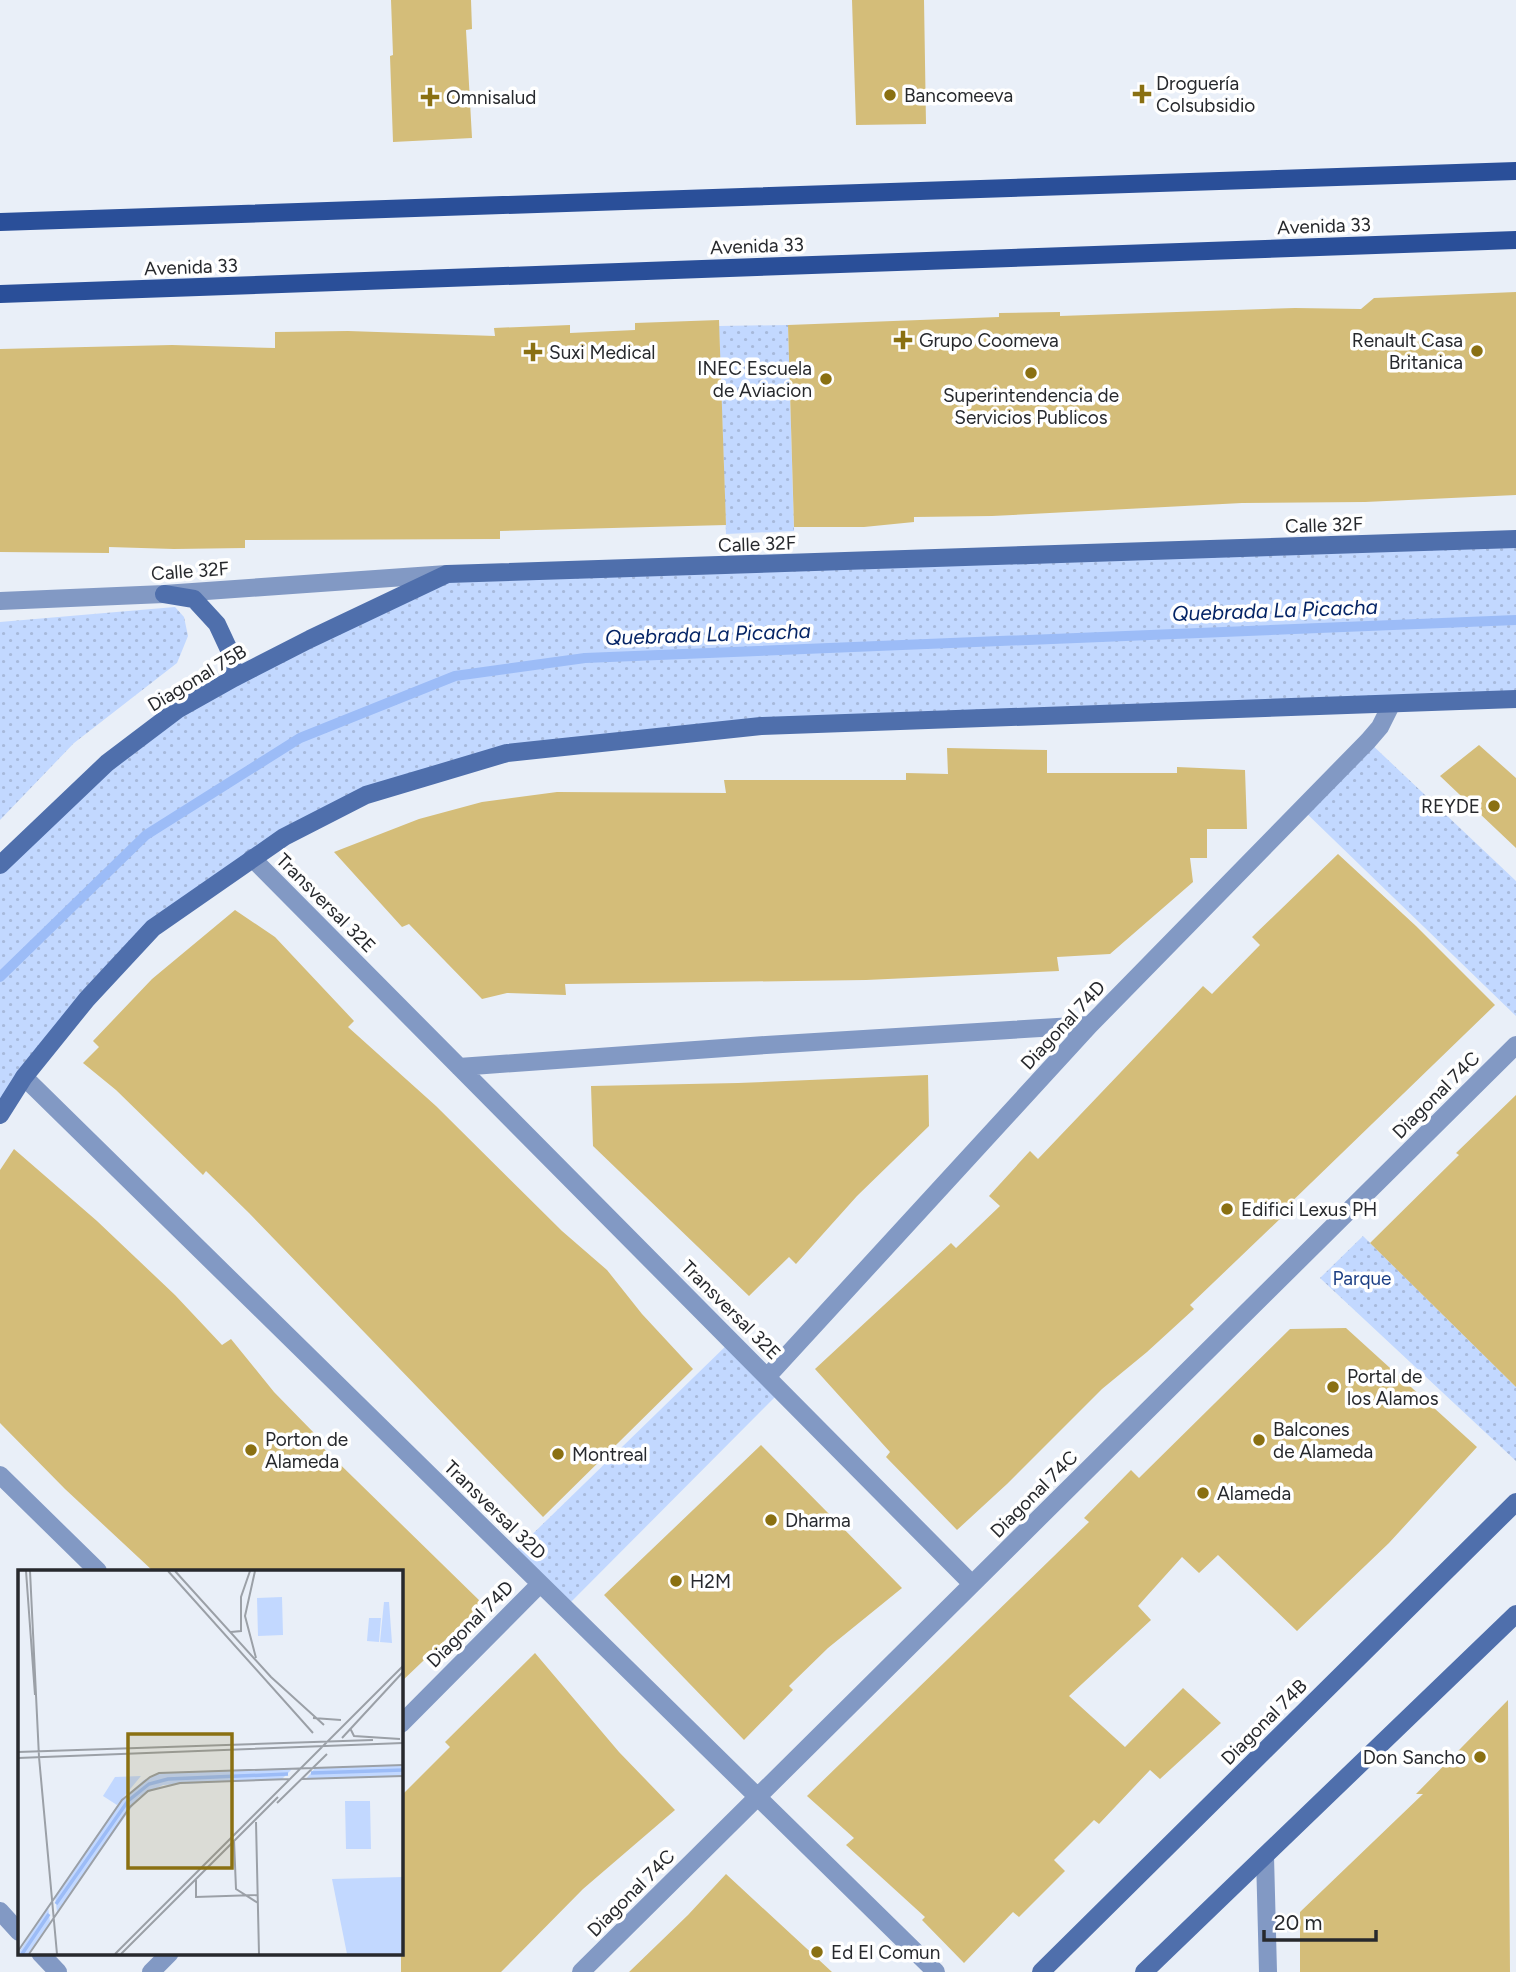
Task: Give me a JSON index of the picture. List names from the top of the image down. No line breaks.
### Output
{"streets":{"main road":["Avenida 33"],"street":["Calle 32F","Diagonal 75B","Transversal 32E","Diagonal 74D","Diagonal 74C","Transversal 32D","Diagonal 74B"]},"crossings":[["Calle 32F","Diagonal 75B"],["Transversal 32E","Diagonal 74D"],["Transversal 32E","Diagonal 74C"],["Diagonal 74D","Transversal 32D"],["Diagonal 74C","Transversal 32D"]],"water":["Quebrada La Picacha"],"parks":["Parque"],"places":{"health":["Droguería Colsubsidio","Omnisalud","Grupo Coomeva","Suxi Medical"],"other":["Bancomeeva","Renault Casa Britanica","Superintendencia de Servicios Publicos","INEC Escuela de Aviacion","REYDE","Edifici Lexus PH","Portal de los Alamos","Balcones de Alameda","Porton de Alameda","Montreal","Alameda","Dharma","H2M","Don Sancho","Ed El Comun"]},"scale_bar":"20 m"}
